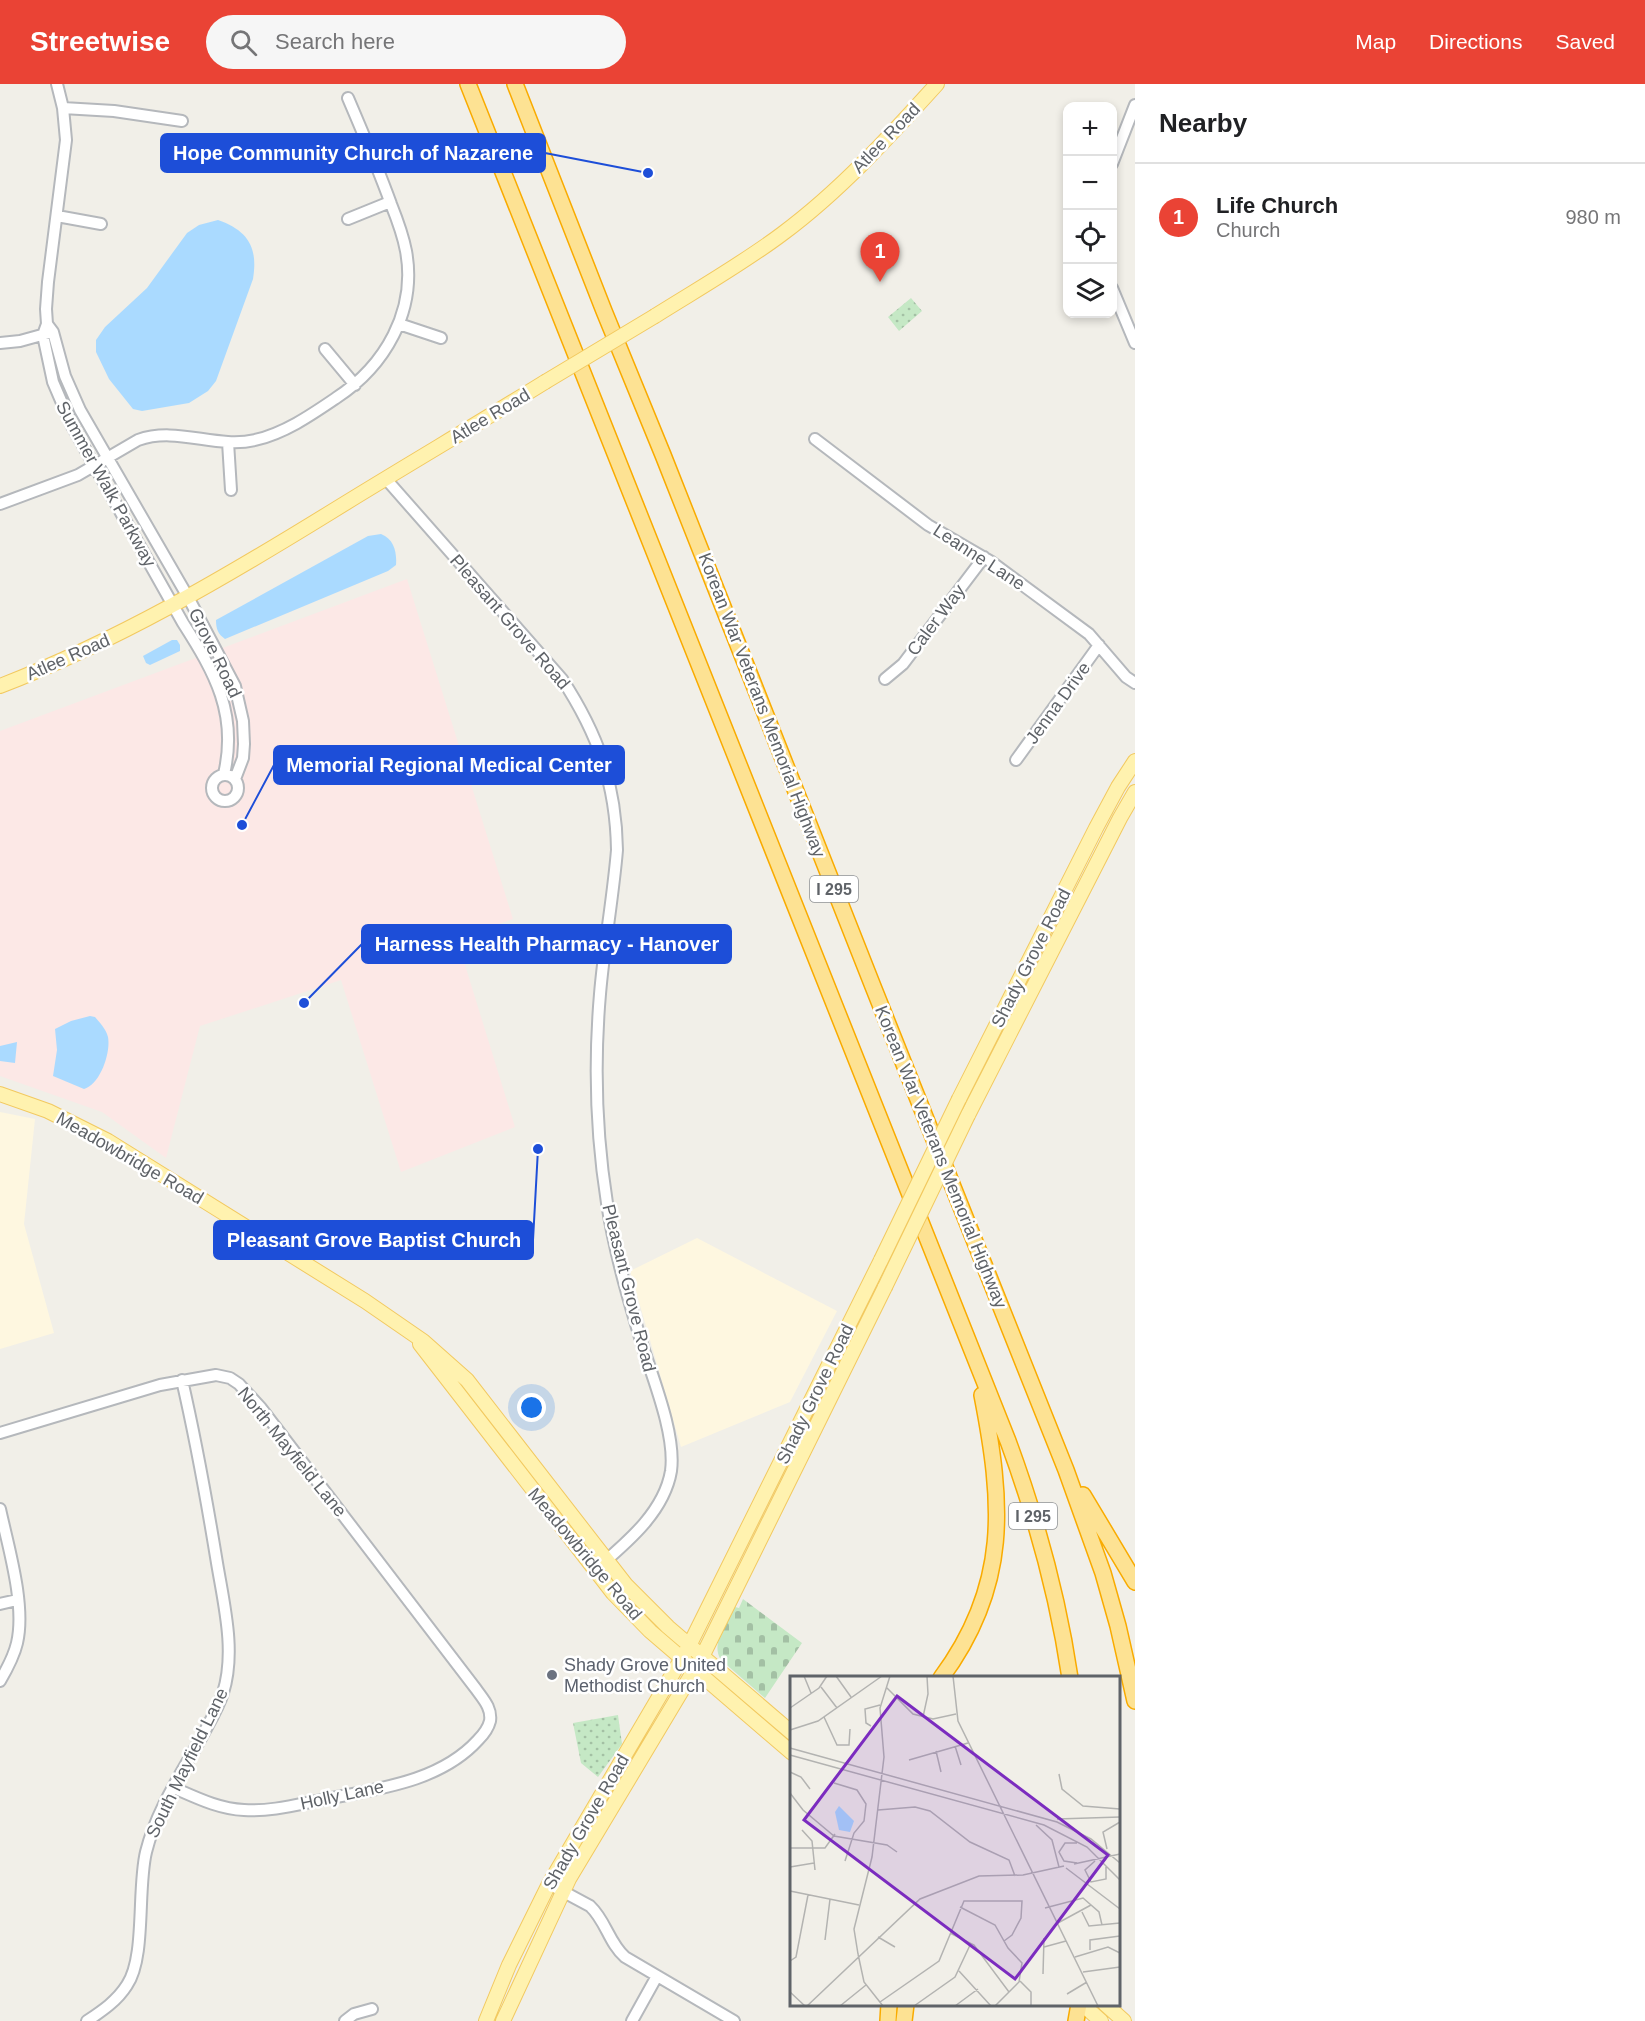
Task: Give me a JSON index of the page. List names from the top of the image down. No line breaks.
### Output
{"streets":{"highway":["Korean War Veterans Memorial Highway","I 295"],"main road":["Atlee Road","Shady Grove Road","Meadowbridge Road"],"street":["Summer Walk Parkway","Leanne Lane","Caler Way","Pleasant Grove Road","Grove Road","Jenna Drive","North Mayfield Lane","South Mayfield Lane","Holly Lane"]},"crossings":[["Atlee Road","Summer Walk Parkway"],["Atlee Road","Pleasant Grove Road"],["Atlee Road","Grove Road"],["Summer Walk Parkway","Grove Road"],["Leanne Lane","Caler Way"],["Leanne Lane","Jenna Drive"],["Pleasant Grove Road","Meadowbridge Road"],["Shady Grove Road","Meadowbridge Road"],["North Mayfield Lane","South Mayfield Lane"],["North Mayfield Lane","Holly Lane"],["South Mayfield Lane","Holly Lane"]],"places":["Hope Community Church of Nazarene","Memorial Regional Medical Center","Harness Health Pharmacy - Hanover","Pleasant Grove Baptist Church","Shady Grove United Methodist Church"],"page":{"header":"Streetwise","search":"Search here","nav":["Map","Directions","Saved"],"heading":"Nearby","map_buttons":["+","−"],"list":[{"mark":"1","name":"Life Church","note":"Church","value":"980 m"}],"pins":"1"}}
